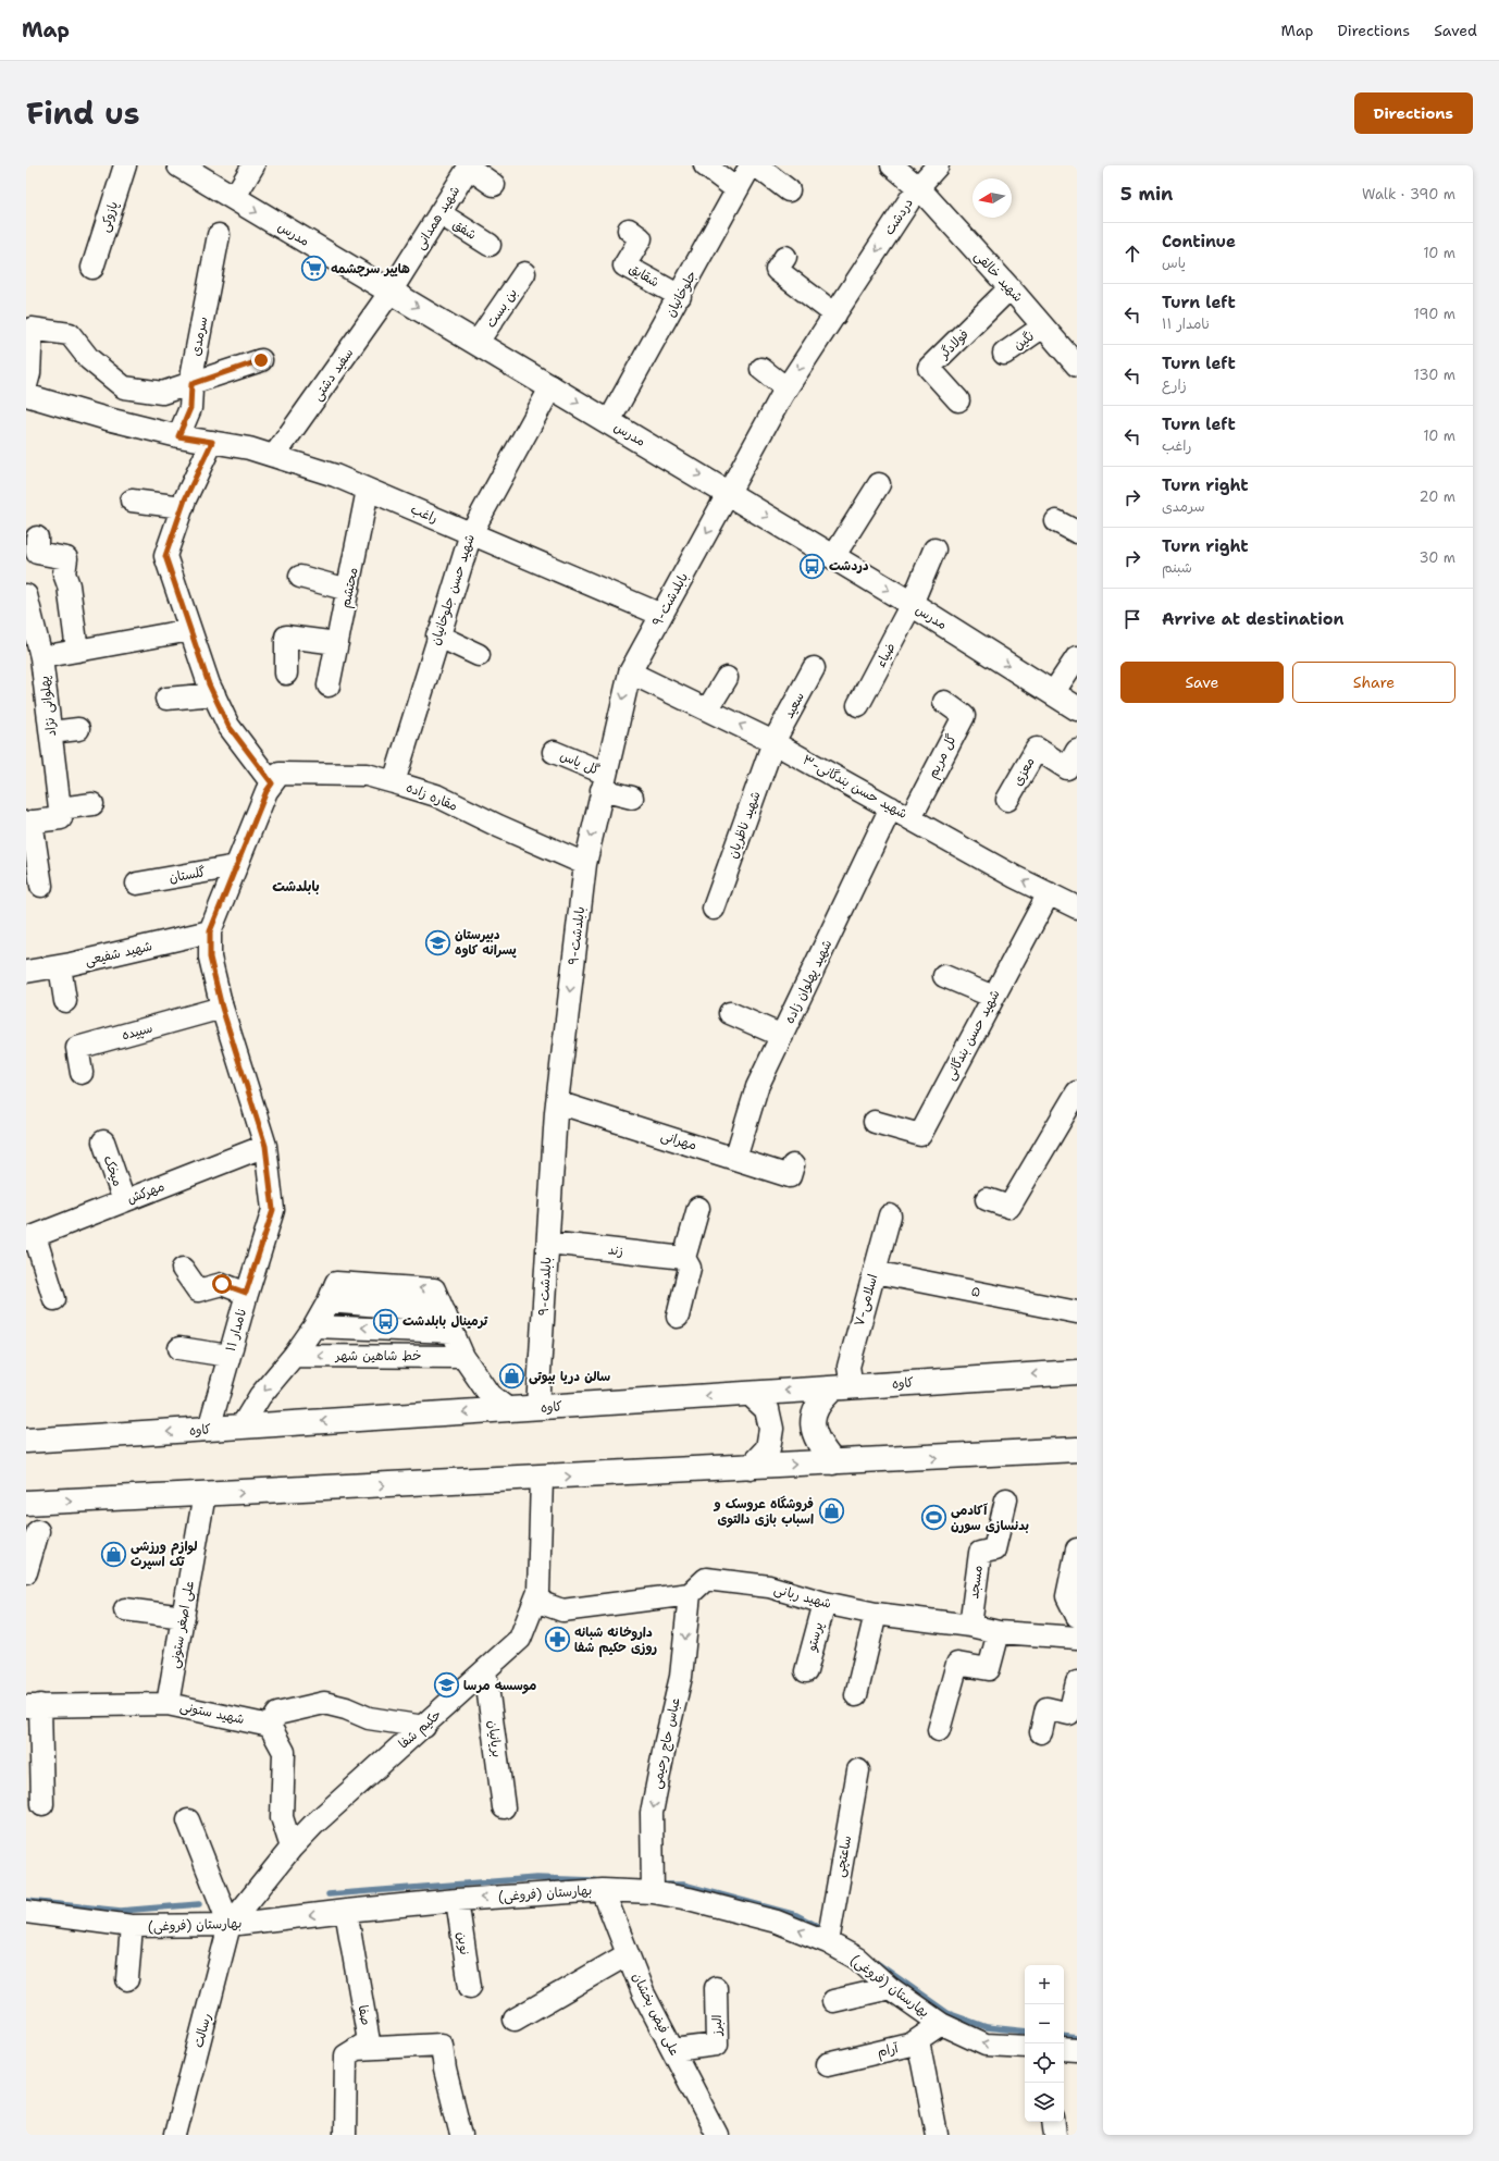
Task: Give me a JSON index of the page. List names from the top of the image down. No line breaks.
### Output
{"streets":{"main road":["مدرس","کاوه"],"street":["پازوکی","دردشت","شهید همدانی","شفق","شقایق","شهید خالقی","جلوخانیان","بن بست","سرمدی","نگین","فولادگر","سفید دشتی","راغب","محتشم","شهید حسن جلوخانیان","۹-بابلدشت","ضیاء","سعید","پهلوانی نژاد","گل مریم","گل یاس","معزی","۳-شهید حسن بندگانی","مقاره زاده","شهید ناظریان","گلستان","شهید شفیعی","شهید پهلوان زاده","سپیده","شهید حسن بندگانی","مهرانی","میخک","مهرکش","زند","۵","۷-اسلامی","۱۱ نامدار","خط شاهین شهر","مسجد","شهید ربانی","علی اصغر ستونی","پرستو","شهید ستونی","حکیم شفا","بریانیان","عباس حاج رحیمی","ساعتچی","بهارستان (فروغی)","نوین","علی فیض بخشان","صفا","البرز","رسالت","آرام"]},"crossings":[["دردشت","مدرس"],["دردشت","شهید خالقی"],["دردشت","۹-بابلدشت"],["شهید همدانی","شفق"],["شهید همدانی","مدرس"],["شهید همدانی","سفید دشتی"],["مدرس","جلوخانیان"],["مدرس","بن بست"],["مدرس","سفید دشتی"],["مدرس","شهید حسن جلوخانیان"],["مدرس","۹-بابلدشت"],["مدرس","ضیاء"],["شقایق","جلوخانیان"],["شهید خالقی","نگین"],["شهید خالقی","فولادگر"],["سرمدی","راغب"],["سفید دشتی","راغب"],["راغب","محتشم"],["راغب","شهید حسن جلوخانیان"],["راغب","۹-بابلدشت"],["شهید حسن جلوخانیان","مقاره زاده"],["۹-بابلدشت","گل یاس"],["۹-بابلدشت","۳-شهید حسن بندگانی"],["۹-بابلدشت","مقاره زاده"],["۹-بابلدشت","مهرانی"],["۹-بابلدشت","زند"],["۹-بابلدشت","کاوه"],["سعید","۳-شهید حسن بندگانی"],["سعید","شهید ناظریان"],["گل مریم","۳-شهید حسن بندگانی"],["۳-شهید حسن بندگانی","شهید ناظریان"],["۳-شهید حسن بندگانی","شهید پهلوان زاده"],["۳-شهید حسن بندگانی","شهید حسن بندگانی"],["مقاره زاده","۱۱ نامدار"],["گلستان","۱۱ نامدار"],["شهید شفیعی","۱۱ نامدار"],["شهید پهلوان زاده","مهرانی"],["سپیده","۱۱ نامدار"],["میخک","مهرکش"],["مهرکش","۱۱ نامدار"],["۵","۷-اسلامی"],["۷-اسلامی","کاوه"],["۱۱ نامدار","کاوه"],["مسجد","شهید ربانی"],["شهید ربانی","پرستو"],["شهید ربانی","عباس حاج رحیمی"],["علی اصغر ستونی","شهید ستونی"],["حکیم شفا","بریانیان"],["حکیم شفا","بهارستان (فروغی)"],["حکیم شفا","رسالت"],["عباس حاج رحیمی","بهارستان (فروغی)"],["ساعتچی","بهارستان (فروغی)"],["بهارستان (فروغی)","نوین"],["بهارستان (فروغی)","علی فیض بخشان"],["بهارستان (فروغی)","صفا"],["بهارستان (فروغی)","رسالت"],["بهارستان (فروغی)","آرام"],["علی فیض بخشان","البرز"]],"one_way":["دردشت","مدرس","۹-بابلدشت","۳-شهید حسن بندگانی","عباس حاج رحیمی","بهارستان (فروغی)"],"districts":["بابلدشت"],"places":{"supermarket":["هایپر سرچشمه"],"bus stop":["دردشت","ترمینال بابلدشت"],"school or university":["دبیرستان پسرانه کاوه","موسسه مرسا"],"shop":["سالن دریا بیوتی","فروشگاه عروسک و اسباب بازی دالتوی","لوازم ورزشی تک اسپرت"],"sports":["آکادمی بدنسازی سورن"],"pharmacy":["داروخانه شبانه‌ روزی حکیم شفا"]},"north":"left","page":{"header":"Map","nav":["Map","Directions","Saved"],"title":"Find us","buttons":["Directions",["Save","Share"]],"heading":["5 min","Walk · 390 m"],"list":[["Continue","یاس","10 m"],["Turn left","۱۱ نامدار","190 m"],["Turn left","زارع","130 m"],["Turn left","راغب","10 m"],["Turn right","سرمدی","20 m"],["Turn right","شبنم","30 m"],"Arrive at destination"],"map_buttons":["+","−"]}}
